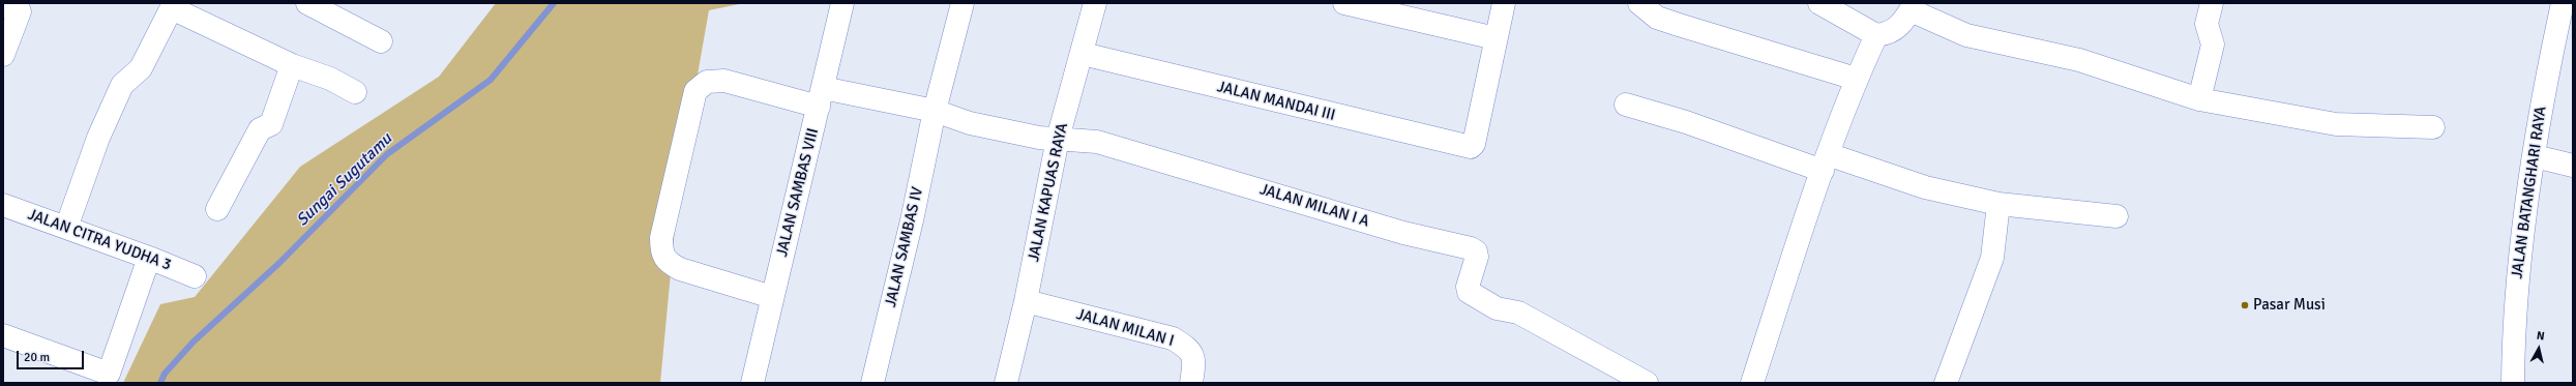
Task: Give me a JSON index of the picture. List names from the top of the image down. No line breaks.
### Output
{"streets":{"street":["JALAN MANDAI III","JALAN SAMBAS VIII","JALAN KAPUAS RAYA","JALAN BATANGHARI RAYA","JALAN MILAN I A","JALAN CITRA YUDHA 3","JALAN SAMBAS IV","JALAN MILAN I"]},"crossings":[["JALAN MANDAI III","JALAN KAPUAS RAYA"],["JALAN KAPUAS RAYA","JALAN MILAN I A"],["JALAN KAPUAS RAYA","JALAN MILAN I"]],"water":["Sungai Sugutamu"],"places":["Pasar Musi"],"scale_bar":"20 m","north":"top"}
